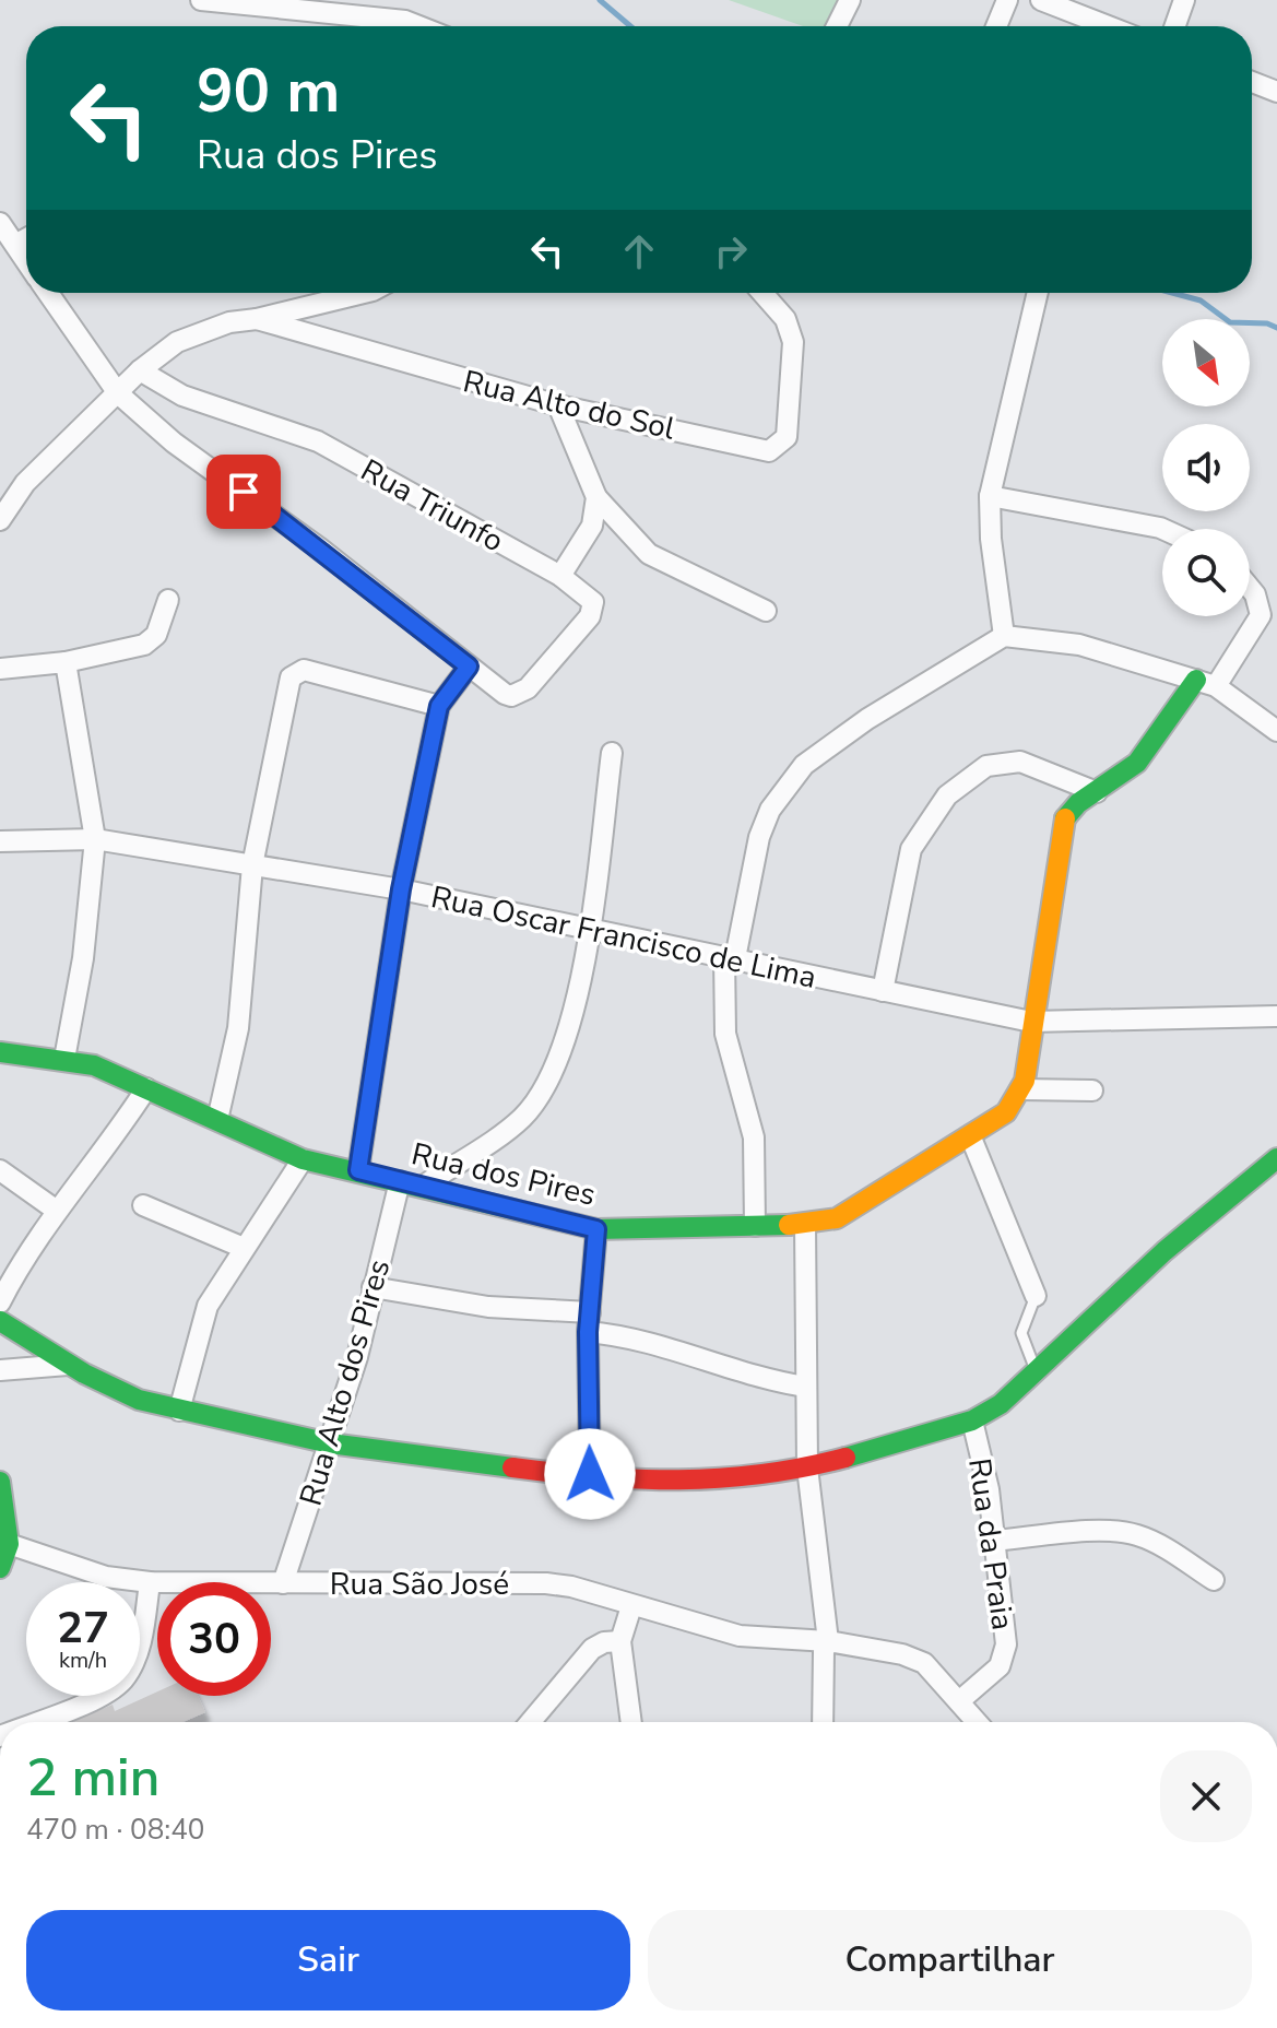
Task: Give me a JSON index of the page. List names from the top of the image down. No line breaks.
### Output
{"streets":{"street":["Rua Alto do Sol","Rua Triunfo","Rua Oscar Francisco de Lima","Rua dos Pires","Rua Alto dos Pires","Rua da Praia","Rua São José"]},"crossings":[["Rua dos Pires","Rua Alto dos Pires"],["Rua Alto dos Pires","Rua São José"],["Rua da Praia","Rua São José"]],"north":"bottom right","page":{"turn":["90 m","Rua dos Pires"],"speed":"27 km/h","limit":"30","heading":["2 min","470 m · 08:40"],"buttons":["Sair","Compartilhar"]}}
